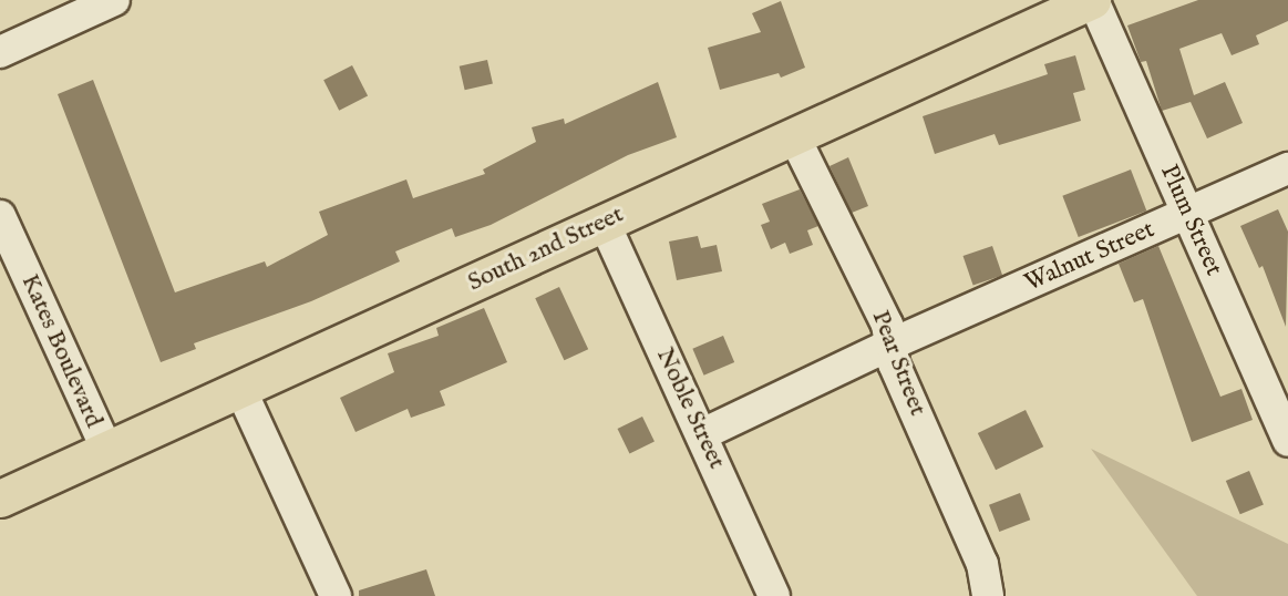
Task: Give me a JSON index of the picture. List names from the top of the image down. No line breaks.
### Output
{"streets":{"main road":["South 2nd Street"],"street":["Plum Street","Walnut Street","Kates Boulevard","Pear Street","Noble Street"]},"crossings":[["Plum Street","South 2nd Street"],["Plum Street","Walnut Street"],["South 2nd Street","Kates Boulevard"],["South 2nd Street","Pear Street"],["South 2nd Street","Noble Street"],["Walnut Street","Pear Street"],["Walnut Street","Noble Street"]]}
